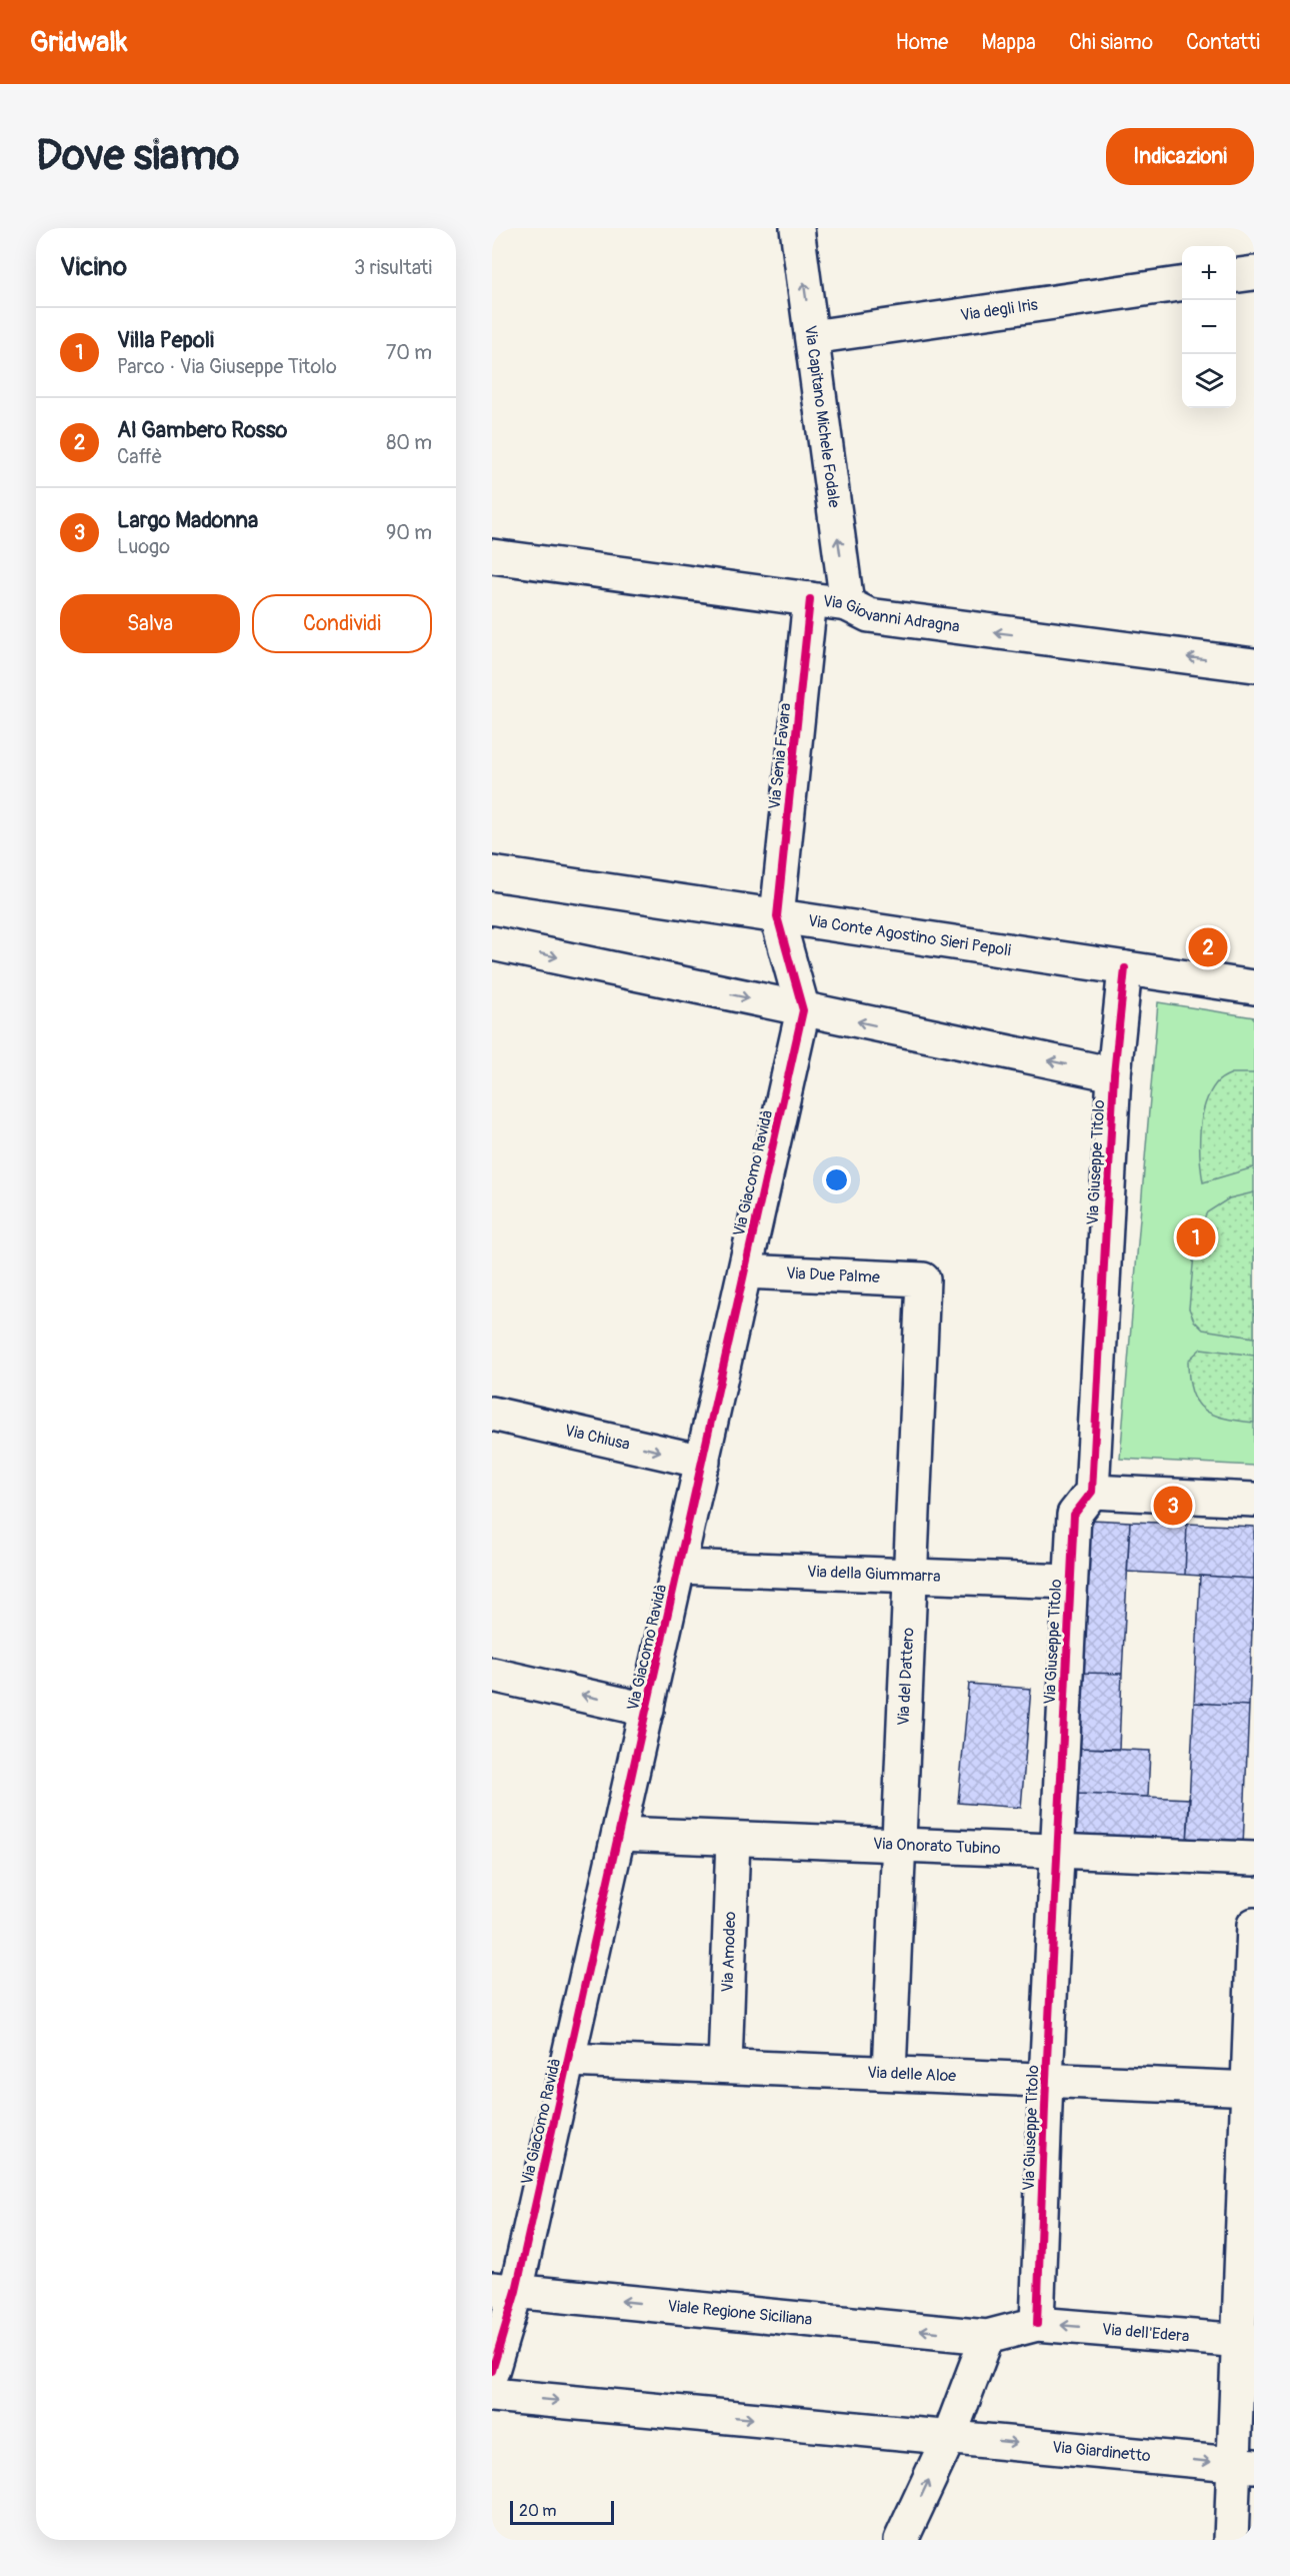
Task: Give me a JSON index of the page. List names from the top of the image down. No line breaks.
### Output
{"streets":{"street":["Via degli Iris","Via Capitano Michele Fodale","Via Giovanni Adragna","Via Senia Favara","Via Conte Agostino Sieri Pepoli","Via Giuseppe Titolo","Via Giacomo Ravidà","Via Due Palme","Via Chiusa","Via della Giummarra","Via del Dattero","Via Onorato Tubino","Via Amodeo","Via delle Aloe","Viale Regione Siciliana","Via dell'Edera","Via Giardinetto"]},"crossings":[["Via degli Iris","Via Capitano Michele Fodale"],["Via Capitano Michele Fodale","Via Giovanni Adragna"],["Via Giovanni Adragna","Via Senia Favara"],["Via Senia Favara","Via Conte Agostino Sieri Pepoli"],["Via Conte Agostino Sieri Pepoli","Via Giuseppe Titolo"],["Via Giuseppe Titolo","Via della Giummarra"],["Via Giuseppe Titolo","Via Onorato Tubino"],["Via Giuseppe Titolo","Via delle Aloe"],["Via Giuseppe Titolo","Via dell'Edera"],["Via Giacomo Ravidà","Via Due Palme"],["Via Giacomo Ravidà","Via Chiusa"],["Via Giacomo Ravidà","Via della Giummarra"],["Via Giacomo Ravidà","Via Onorato Tubino"],["Via Giacomo Ravidà","Via delle Aloe"],["Via Giacomo Ravidà","Viale Regione Siciliana"],["Via Due Palme","Via del Dattero"],["Via della Giummarra","Via del Dattero"],["Via del Dattero","Via Onorato Tubino"],["Via del Dattero","Via delle Aloe"],["Via Onorato Tubino","Via Amodeo"],["Via Amodeo","Via delle Aloe"],["Viale Regione Siciliana","Via dell'Edera"]],"one_way":["Via Capitano Michele Fodale","Via Giovanni Adragna","Via dell'Edera","Via Giardinetto"],"scale_bar":"20 m","page":{"header":"Gridwalk","nav":["Home","Mappa","Chi siamo","Contatti"],"buttons":["Indicazioni",["Salva","Condividi"]],"title":"Dove siamo","heading":["Vicino","3 risultati"],"map_buttons":["+","−"],"list":[{"mark":"1","name":"Villa Pepoli","note":"Parco · Via Giuseppe Titolo","value":"70 m"},{"mark":"2","name":"Al Gambero Rosso","note":"Caffè","value":"80 m"},{"mark":"3","name":"Largo Madonna","note":"Luogo","value":"90 m"}],"pins":["2","1","3"],"scale":"20 m"}}
